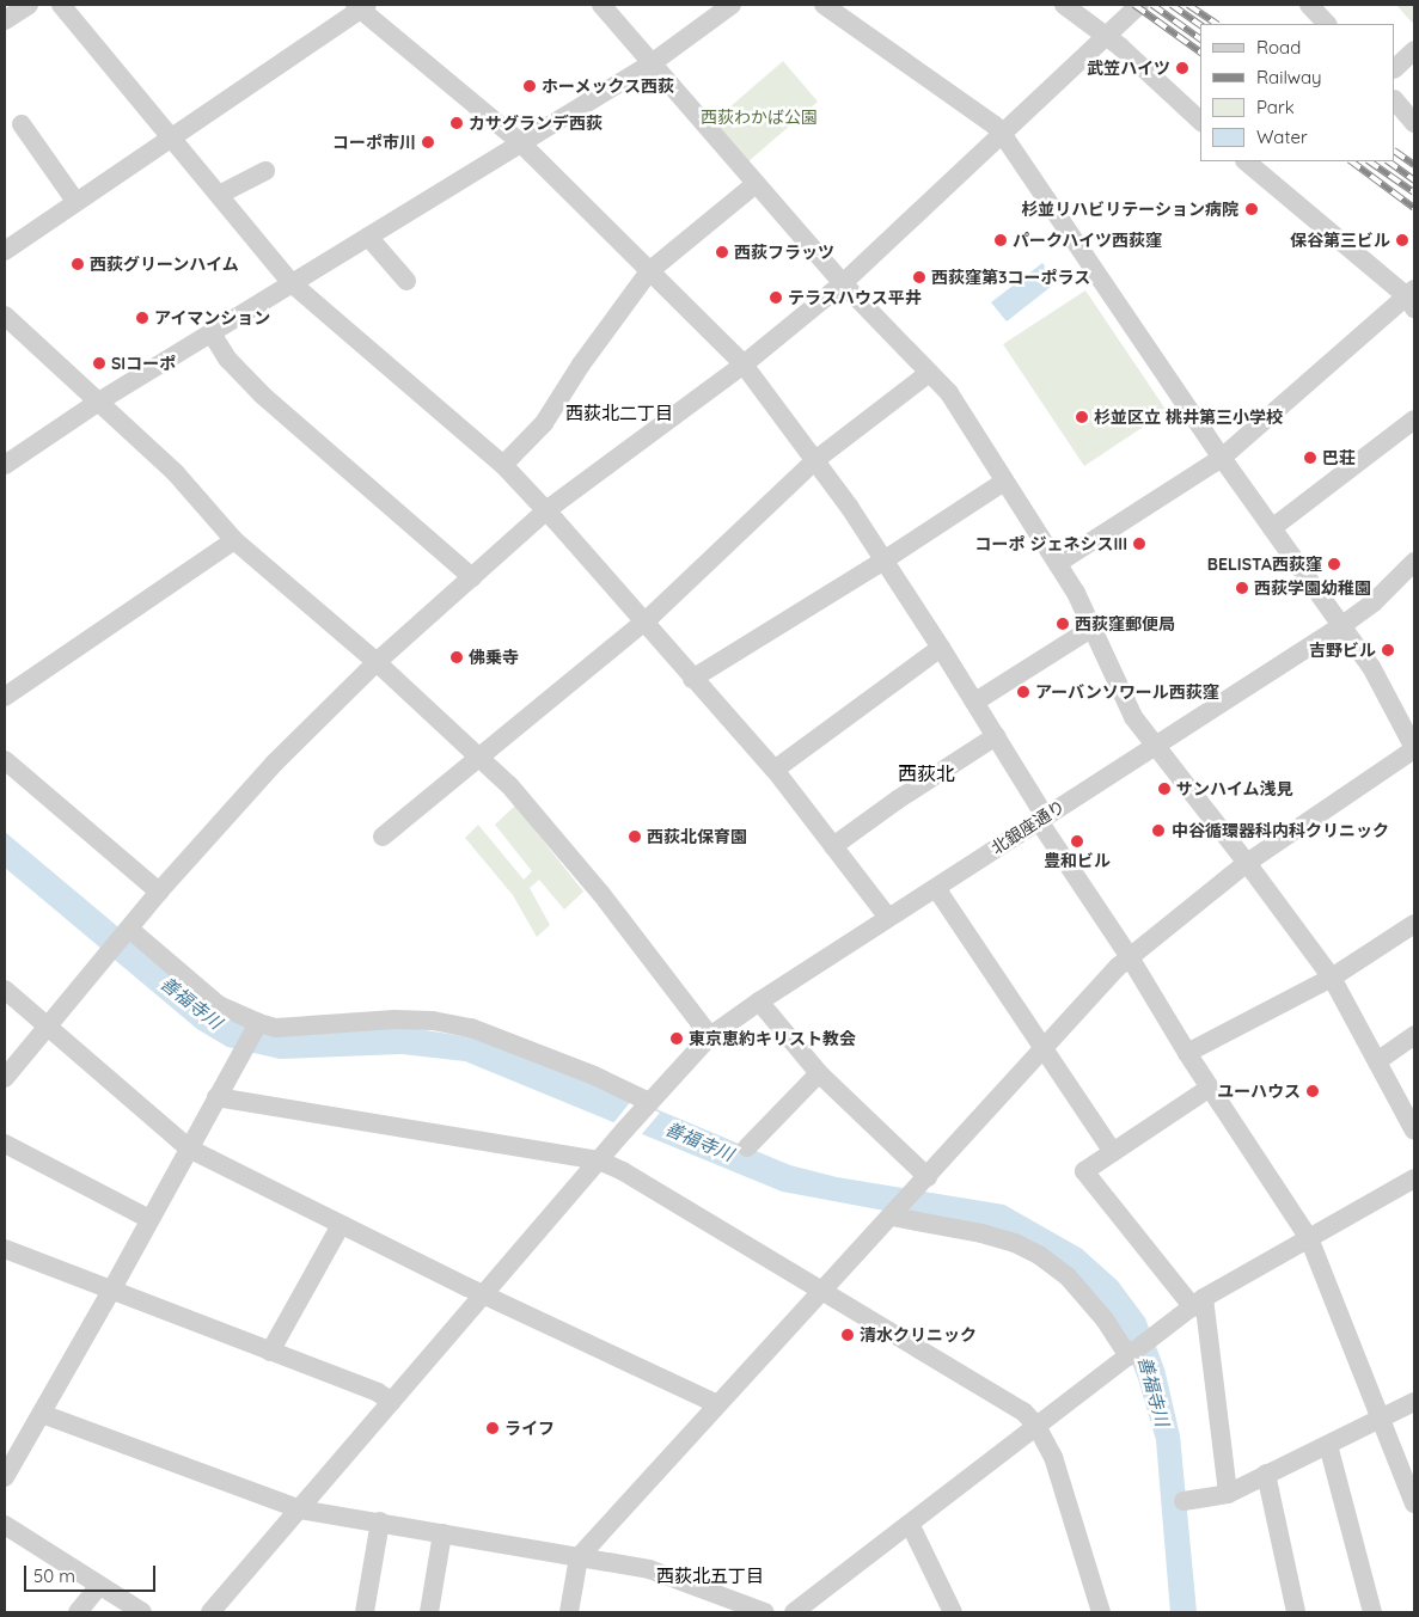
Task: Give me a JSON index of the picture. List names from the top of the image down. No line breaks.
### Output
{"streets":{"street":["北銀座通り"]},"districts":["西荻北二丁目","西荻北","西荻北五丁目"],"water":["善福寺川"],"parks":["西荻わかば公園"],"places":["武笠ハイツ","ホーメックス西荻","カサグランデ西荻","コーポ市川","杉並リハビリテーション病院","パークハイツ西荻窪","保谷第三ビル","西荻フラッツ","西荻グリーンハイム","西荻窪第3コーポラス","テラスハウス平井","アイマンション","SIコーポ","杉並区立 桃井第三小学校","巴荘","コーポ ジェネシスIII","BELISTA西荻窪","西荻学園幼稚園","西荻窪郵便局","吉野ビル","佛乗寺","アーバンソワール西荻窪","サンハイム浅見","中谷循環器科内科クリニック","西荻北保育園","豊和ビル","東京恵約キリスト教会","ユーハウス","清水クリニック","ライフ"],"legend":["Road","Railway","Park","Water"],"scale_bar":"50 m"}
